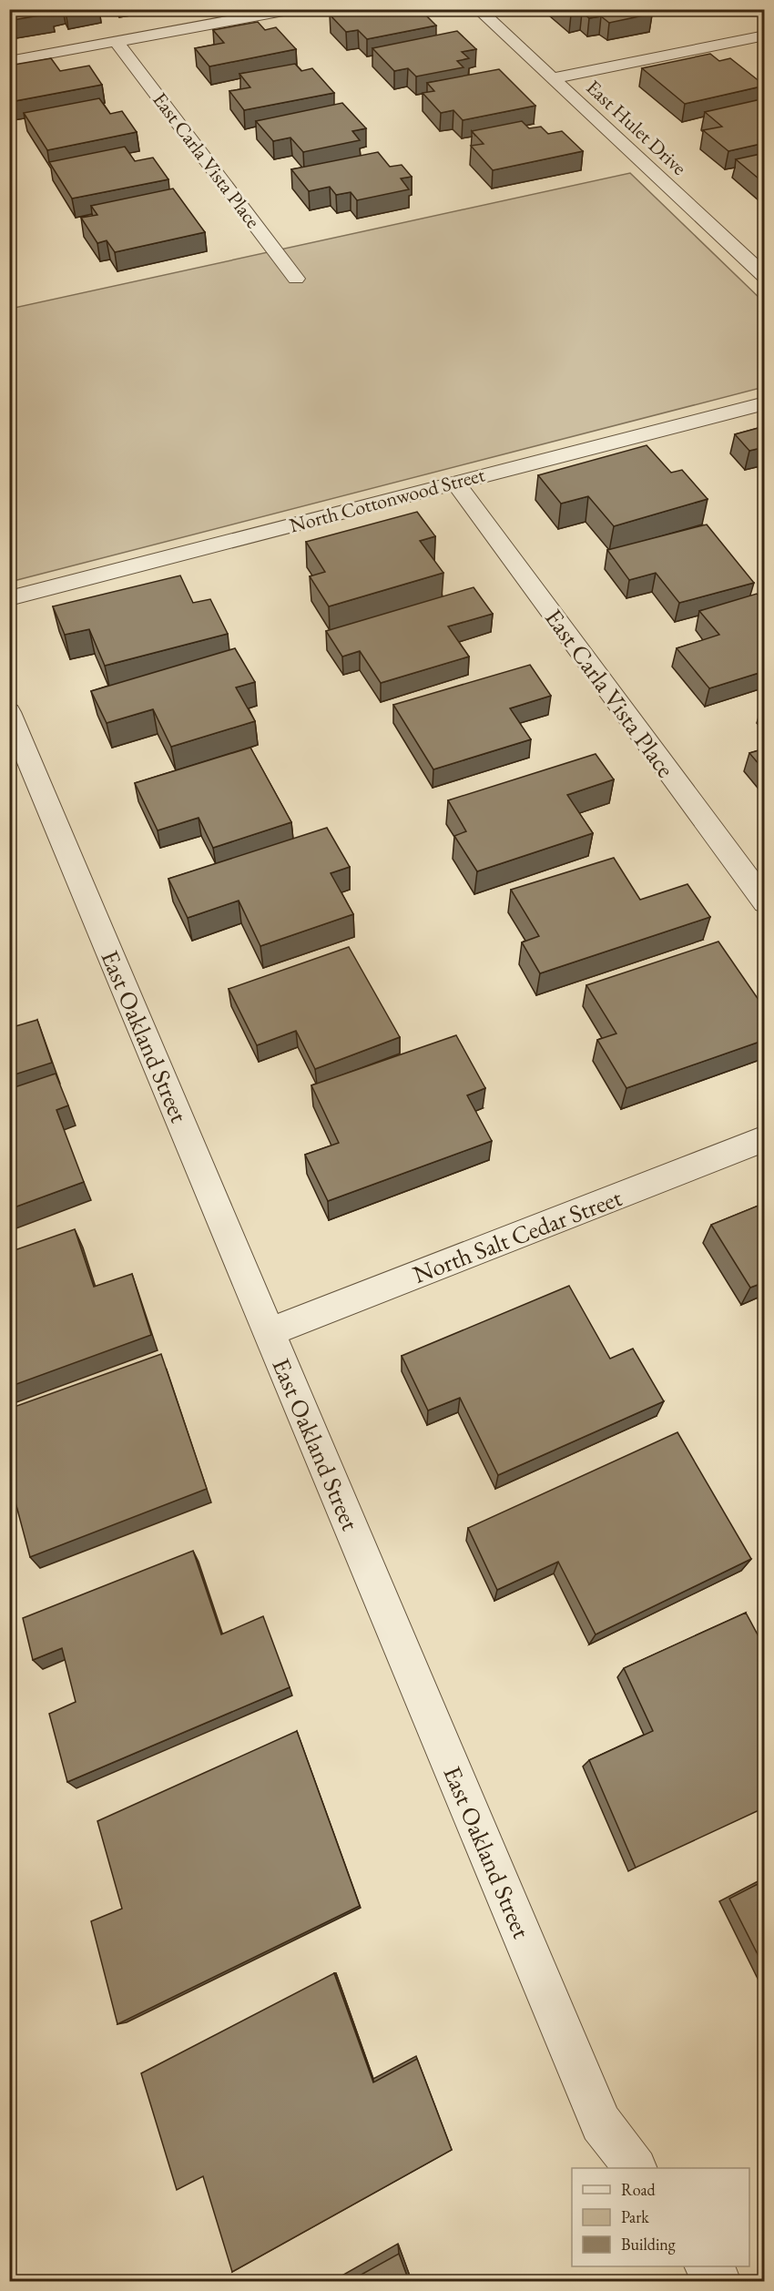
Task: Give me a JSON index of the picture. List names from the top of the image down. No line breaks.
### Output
{"streets":{"street":["East Hulet Drive","East Carla Vista Place","North Cottonwood Street","East Oakland Street","North Salt Cedar Street"]},"crossings":[["East Carla Vista Place","North Cottonwood Street"],["East Oakland Street","North Salt Cedar Street"]],"legend":["Road","Park","Building"]}
